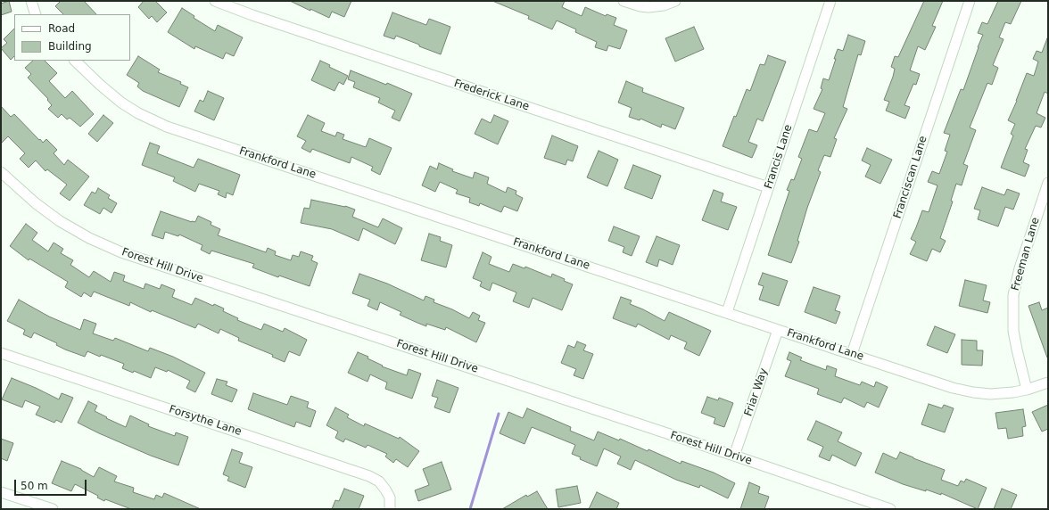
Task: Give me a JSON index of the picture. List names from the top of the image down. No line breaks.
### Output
{"streets":{"street":["Frederick Lane","Francis Lane","Frankford Lane","Franciscan Lane","Freeman Lane","Forest Hill Drive","Friar Way","Forsythe Lane"]},"crossings":[["Frederick Lane","Francis Lane"],["Francis Lane","Frankford Lane"],["Frankford Lane","Franciscan Lane"],["Frankford Lane","Freeman Lane"],["Frankford Lane","Friar Way"],["Forest Hill Drive","Friar Way"]],"legend":["Road","Building"],"scale_bar":"50 m"}
